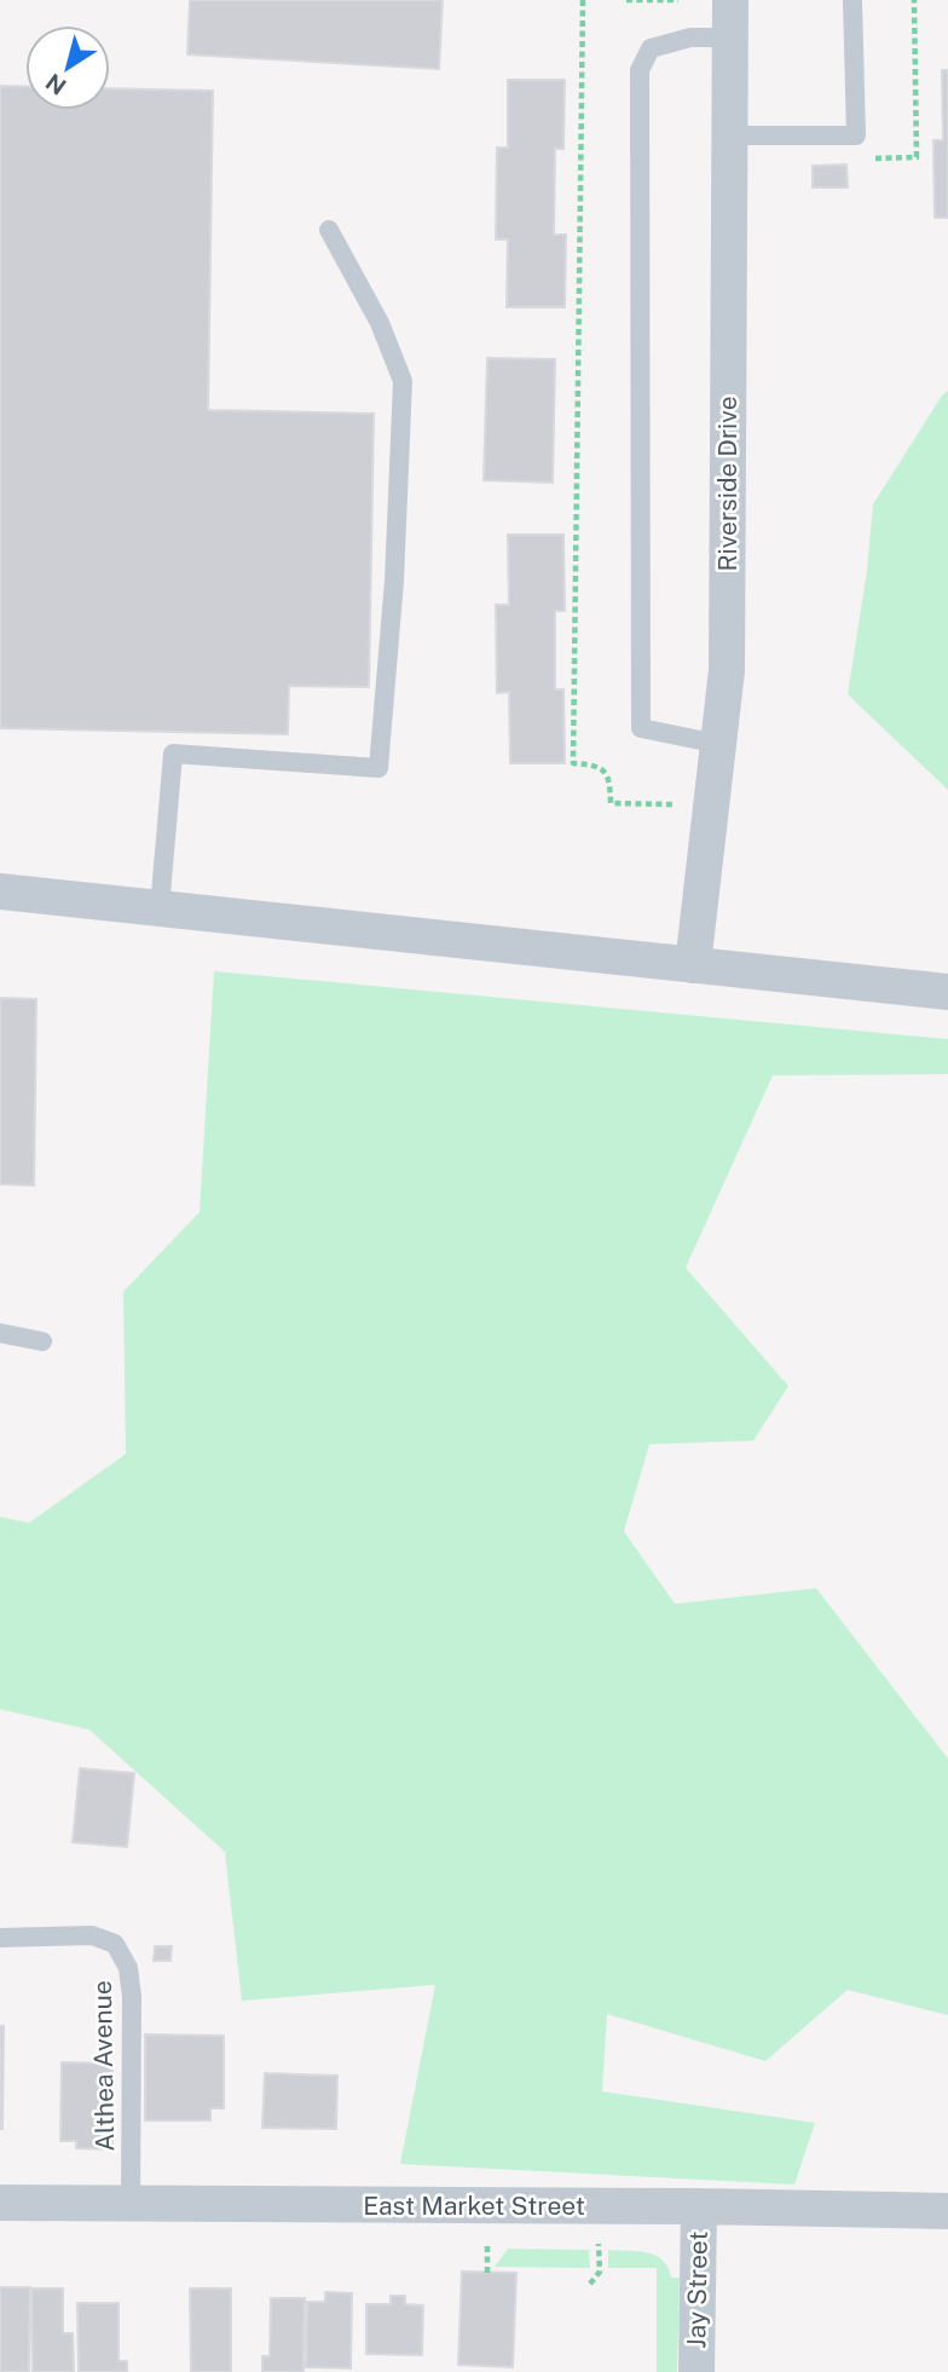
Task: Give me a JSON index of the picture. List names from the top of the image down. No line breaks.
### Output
{"streets":{"street":["Riverside Drive","East Market Street","Jay Street"],"lane":["Althea Avenue"]},"crossings":[["Althea Avenue","East Market Street"],["East Market Street","Jay Street"]],"north":"bottom left"}
